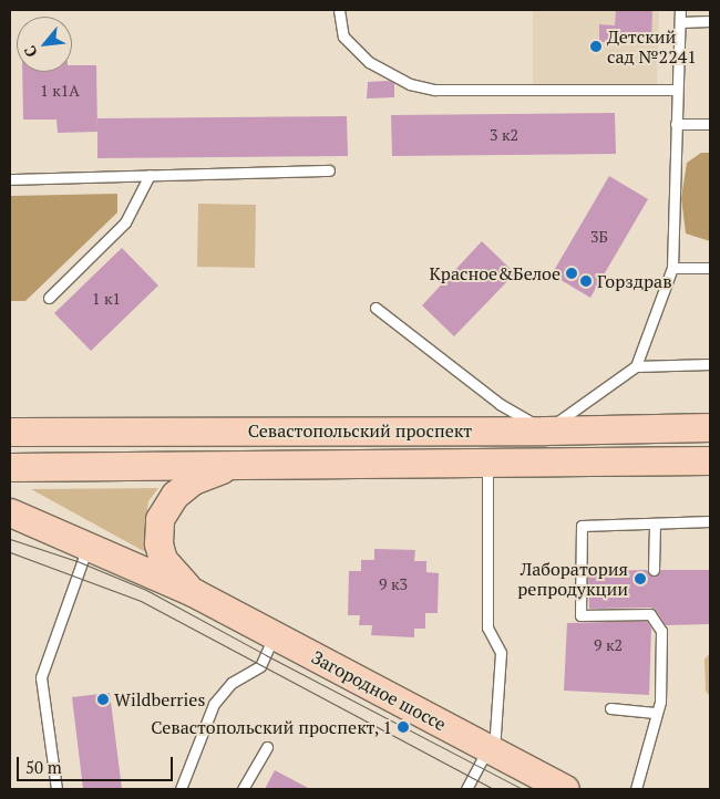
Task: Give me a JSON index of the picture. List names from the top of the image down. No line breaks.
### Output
{"streets":{"main road":["Севастопольский проспект","Загородное шоссе"]},"crossings":[["Севастопольский проспект","Загородное шоссе"]],"places":["Детский сад №2241","Красное&Белое","Горздрав","Лаборатория репродукции","Wildberries","Севастопольский проспект, 1"],"house_numbers":["1 к1А","3 к2","3Б","1 к1","9 к3","9 к2"],"scale_bar":"50 m","north":"bottom left"}
